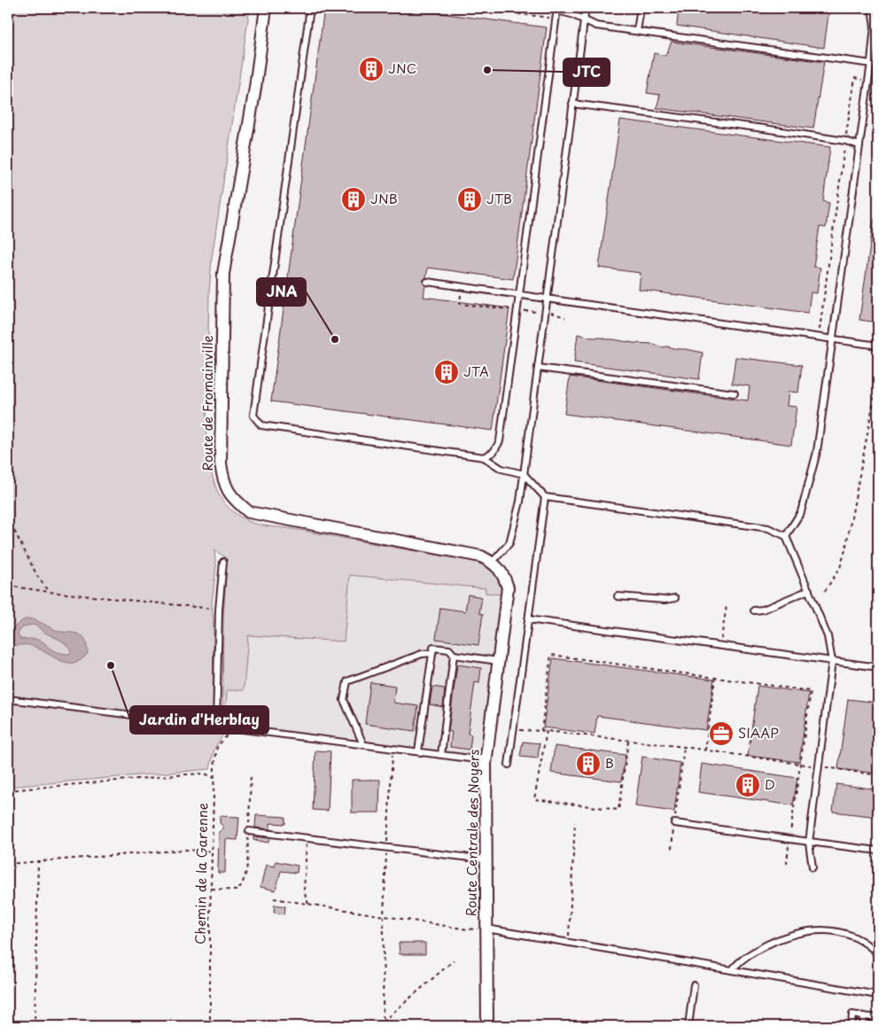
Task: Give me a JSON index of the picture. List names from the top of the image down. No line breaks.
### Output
{"streets":{"street":["Route de Fromainville","Route Centrale des Noyers"],"path":["Chemin de la Garenne"]},"crossings":[["Route de Fromainville","Route Centrale des Noyers"]],"places":{"building":["JNC","JNB","JTB","JTA","B","D"],"other":["JTC","JNA","Jardin d'Herblay"],"office":["SIAAP"]}}
